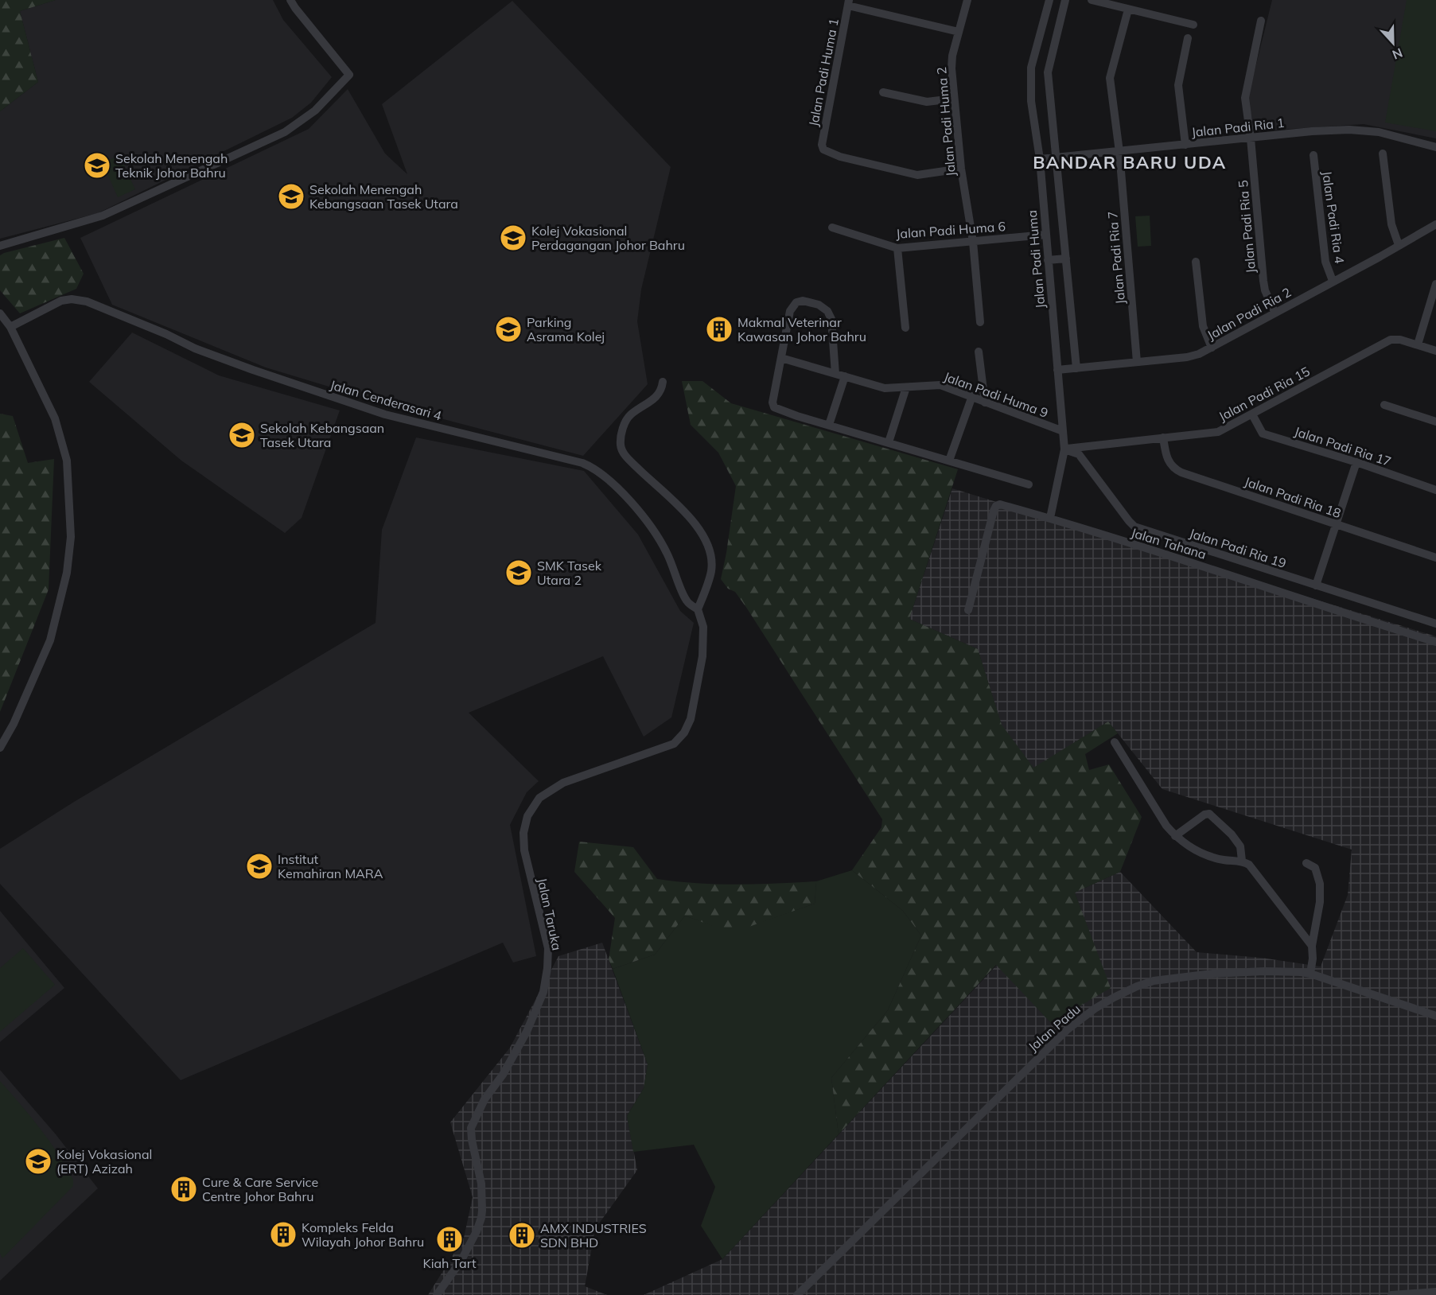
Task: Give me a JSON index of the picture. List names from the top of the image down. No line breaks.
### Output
{"streets":{"street":["Jalan Padi Huma 1","Jalan Padi Huma 2","Jalan Padi Ria 1","Jalan Padi Ria 4","Jalan Padi Ria 5","Jalan Padi Huma 6","Jalan Padi Ria 7","Jalan Padi Huma","Jalan Padi Ria 2","Jalan Padi Ria 15","Jalan Padi Huma 9","Jalan Cenderasari 4","Jalan Padi Ria 17","Jalan Padi Ria 18","Jalan Tahana","Jalan Padi Ria 19","Jalan Taruka","Jalan Padu"]},"crossings":[["Jalan Padi Huma 1","Jalan Padi Huma 2"],["Jalan Padi Huma 2","Jalan Padi Huma 6"],["Jalan Padi Ria 1","Jalan Padi Ria 5"],["Jalan Padi Ria 1","Jalan Padi Ria 7"],["Jalan Padi Ria 1","Jalan Padi Huma"],["Jalan Padi Ria 4","Jalan Padi Ria 2"],["Jalan Padi Ria 5","Jalan Padi Ria 2"],["Jalan Padi Huma 6","Jalan Padi Huma"],["Jalan Padi Ria 7","Jalan Padi Ria 2"],["Jalan Padi Huma","Jalan Padi Ria 2"],["Jalan Padi Huma","Jalan Padi Ria 15"],["Jalan Padi Huma","Jalan Padi Huma 9"],["Jalan Padi Huma","Jalan Tahana"],["Jalan Padi Huma","Jalan Padi Ria 19"],["Jalan Padi Ria 15","Jalan Padi Ria 17"],["Jalan Padi Ria 15","Jalan Padi Ria 18"],["Jalan Padi Ria 15","Jalan Padi Ria 19"],["Jalan Cenderasari 4","Jalan Taruka"]],"districts":["BANDAR BARU UDA"],"places":{"school or university":["Sekolah Menengah Teknik Johor Bahru","Sekolah Menengah Kebangsaan Tasek Utara","Kolej Vokasional Perdagangan Johor Bahru","Parking Asrama Kolej","Sekolah Kebangsaan Tasek Utara","SMK Tasek Utara 2","Institut Kemahiran MARA","Kolej Vokasional (ERT) Azizah"],"building":["Makmal Veterinar Kawasan Johor Bahru","Cure & Care Service Centre Johor Bahru","Kompleks Felda Wilayah Johor Bahru","AMX INDUSTRIES SDN BHD","Kiah Tart"]},"north":"bottom"}
